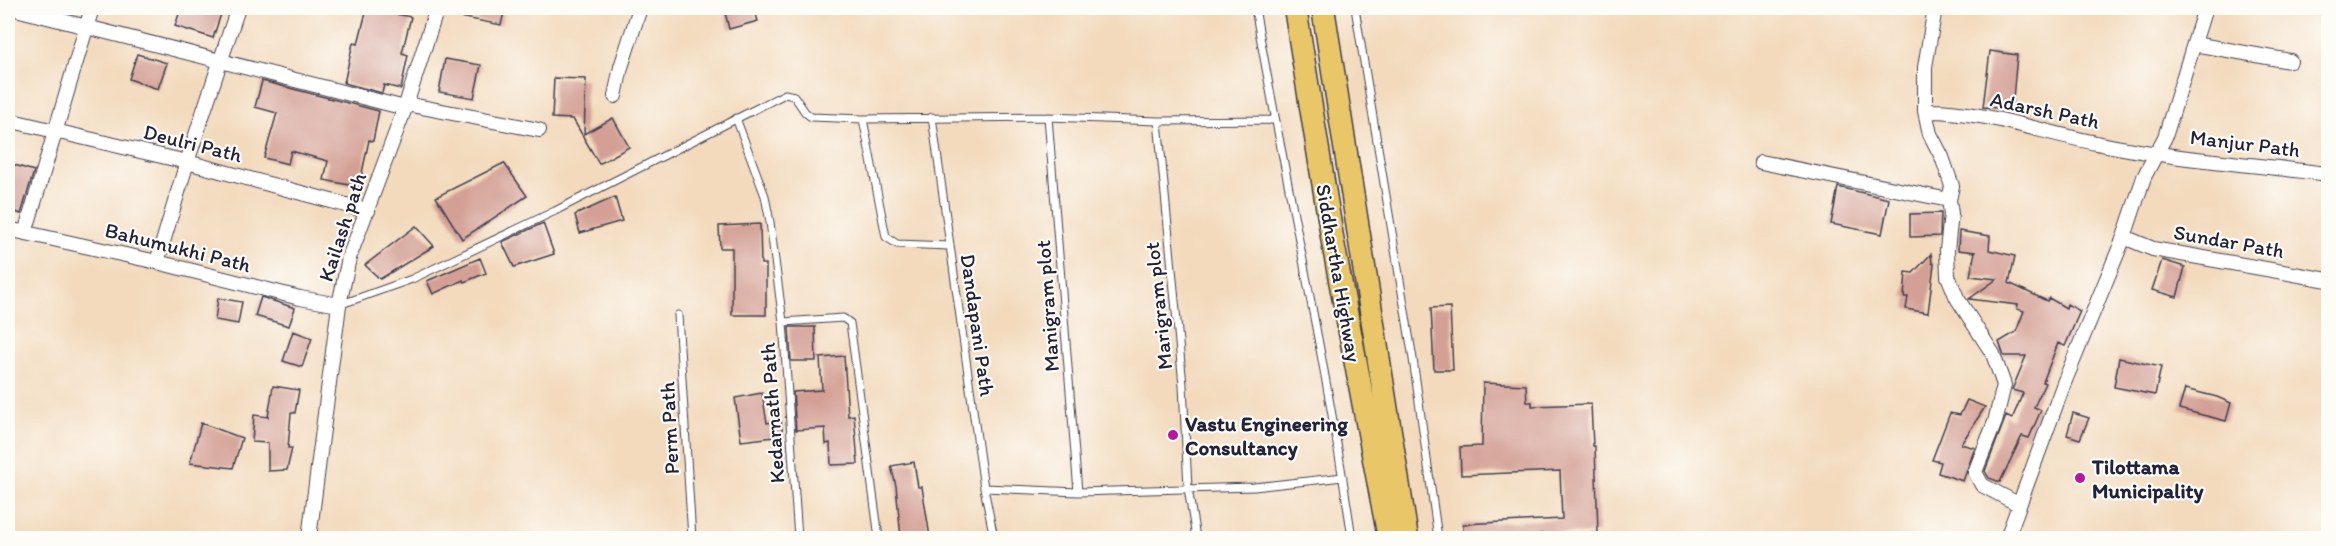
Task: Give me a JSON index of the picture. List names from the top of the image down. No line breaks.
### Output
{"streets":{"highway":["Siddhartha Highway"],"street":["Adarsh Path","Deulri Path","Manjur Path","Kailash path","Sundar Path","Bahumukhi Path"],"lane":["Manigram plot","Marigram plot","Dandapani Path","Kedarnath Path","Perm Path"]},"crossings":[["Adarsh Path","Manjur Path"],["Deulri Path","Kailash path"],["Kailash path","Bahumukhi Path"]],"places":["Vastu Engineering Consultancy","Tilottama Municipality"]}
